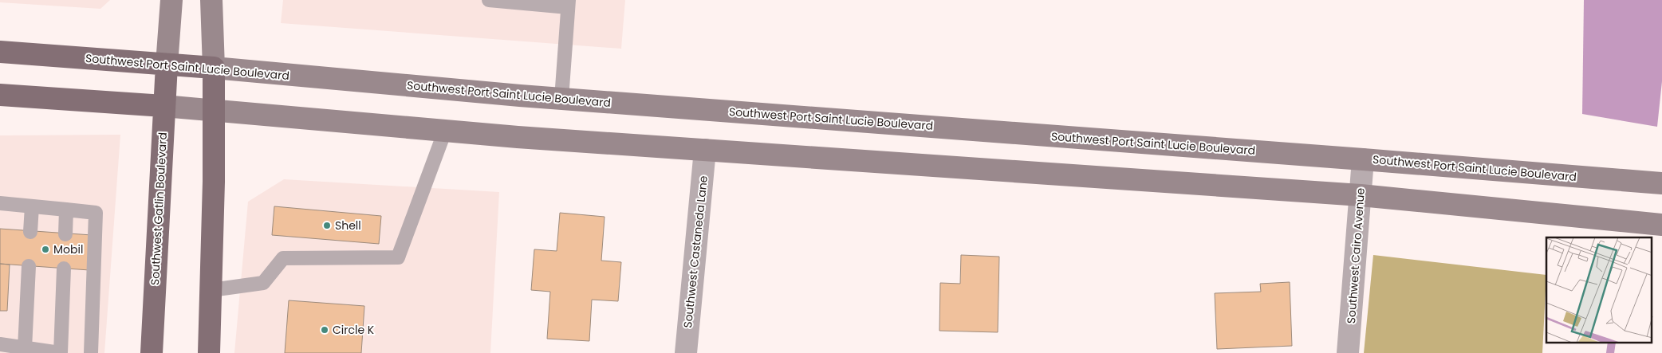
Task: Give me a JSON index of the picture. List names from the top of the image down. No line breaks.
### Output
{"streets":{"main road":["Southwest Port Saint Lucie Boulevard","Southwest Gatlin Boulevard"],"street":["Southwest Castaneda Lane","Southwest Cairo Avenue"]},"crossings":[["Southwest Port Saint Lucie Boulevard","Southwest Gatlin Boulevard"],["Southwest Port Saint Lucie Boulevard","Southwest Cairo Avenue"]],"places":["Shell","Mobil","Circle K"]}
